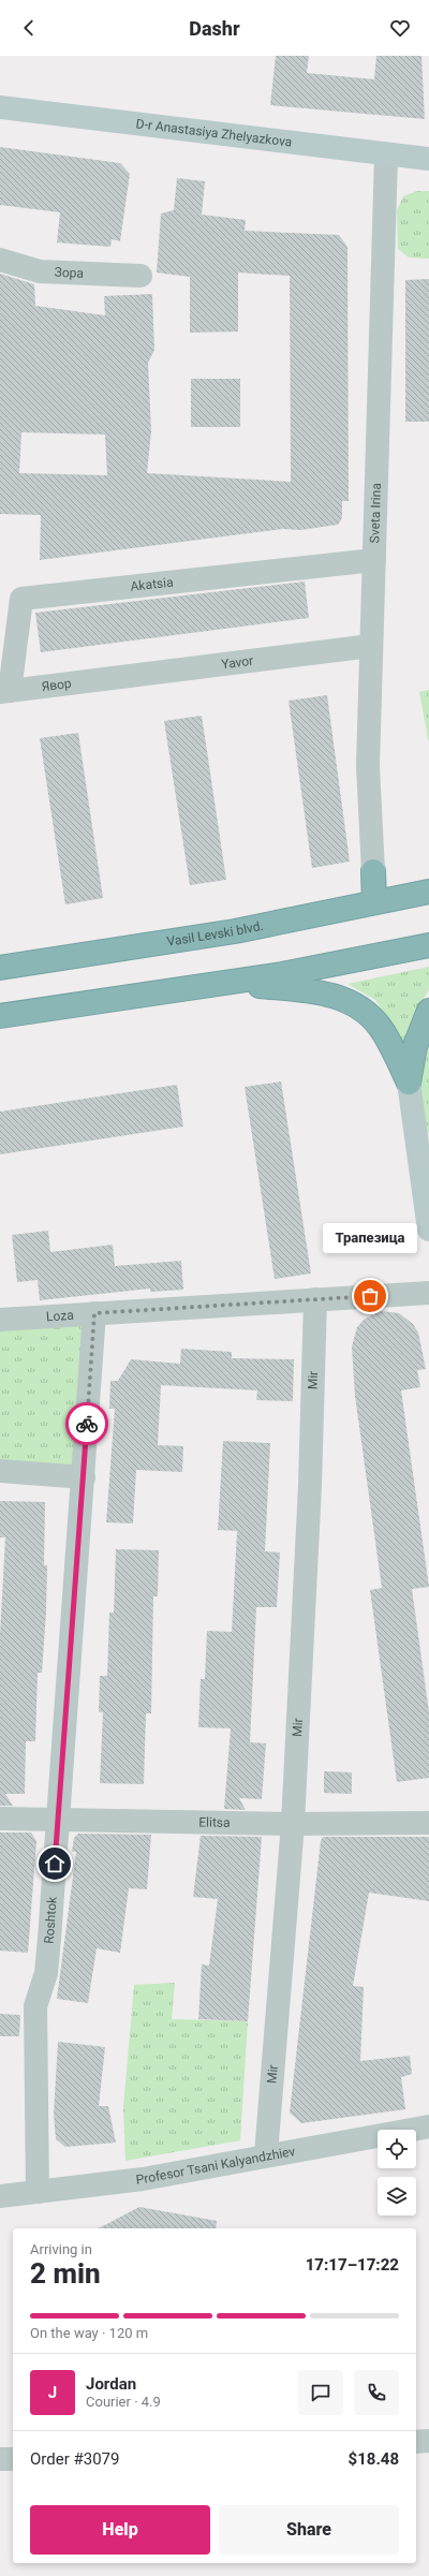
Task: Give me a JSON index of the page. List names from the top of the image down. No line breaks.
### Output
{"streets":{"highway":["Vasil Levski blvd."],"street":["D-r Anastasiya Zhelyazkova","Зора","Sveta Irina","Akatsia","Yavor","Loza","Mir","Elitsa","Roshtok","Profesor Tsani Kalyandzhiev"]},"crossings":[["D-r Anastasiya Zhelyazkova","Sveta Irina"],["Sveta Irina","Akatsia"],["Sveta Irina","Yavor"],["Akatsia","Yavor"],["Loza","Mir"],["Loza","Roshtok"],["Mir","Elitsa"],["Mir","Profesor Tsani Kalyandzhiev"],["Elitsa","Roshtok"],["Roshtok","Profesor Tsani Kalyandzhiev"]],"places":["Трапезица"],"page":{"header":"Dashr","bubble":"Трапезица","heading":["2 min","Arriving in","17:17–17:22"],"panel":["Jordan","Courier · 4.9","Order #3079","$18.48"],"bar":"On the way · 120 m","round":"J","buttons":["Help","Share"]}}
